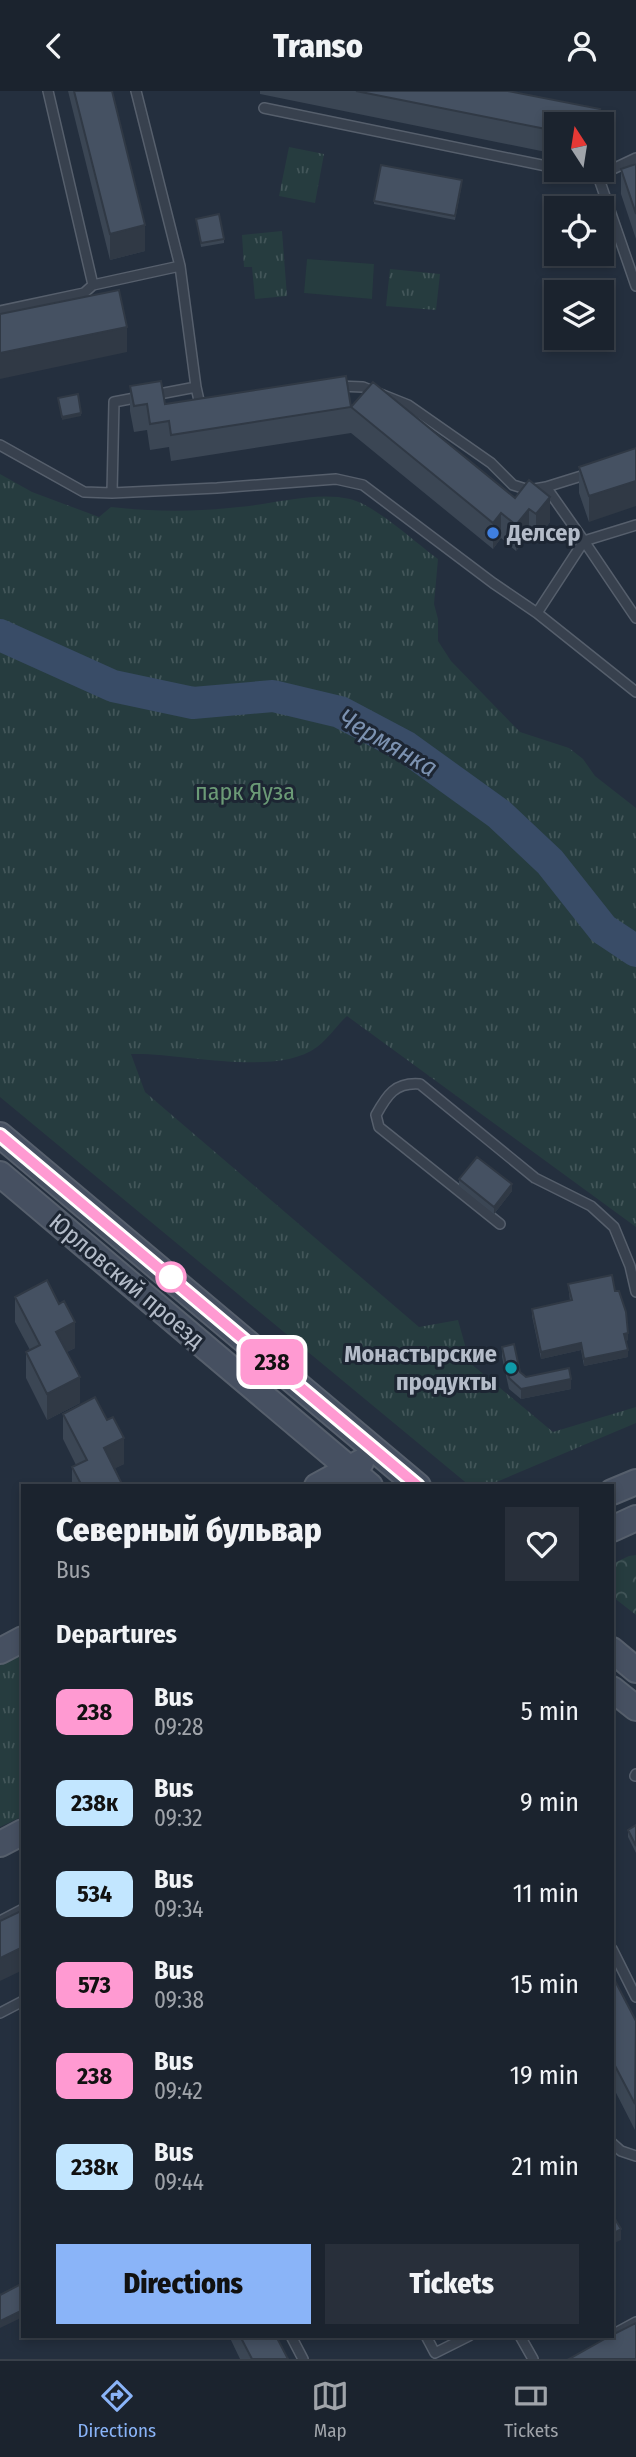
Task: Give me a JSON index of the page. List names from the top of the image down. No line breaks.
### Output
{"streets":{"main road":["Юрловский проезд"]},"water":["Чермянка"],"parks":["парк Яуза"],"places":["Делсер","Монастырские продукты"],"lines":["bus line 238"],"north":"top","page":{"header":"Transo","on_map":"238","heading":[["Северный бульвар","Bus"],"Departures"],"list":[{"mark":"238","name":"Bus","note":"09:28","value":"5 min"},{"mark":"238к","name":"Bus","note":"09:32","value":"9 min"},{"mark":"534","name":"Bus","note":"09:34","value":"11 min"},{"mark":"573","name":"Bus","note":"09:38","value":"15 min"},{"mark":"238","name":"Bus","note":"09:42","value":"19 min"},{"mark":"238к","name":"Bus","note":"09:44","value":"21 min"}],"buttons":["Directions","Tickets"],"tabs":["Directions","Map","Tickets"]}}
